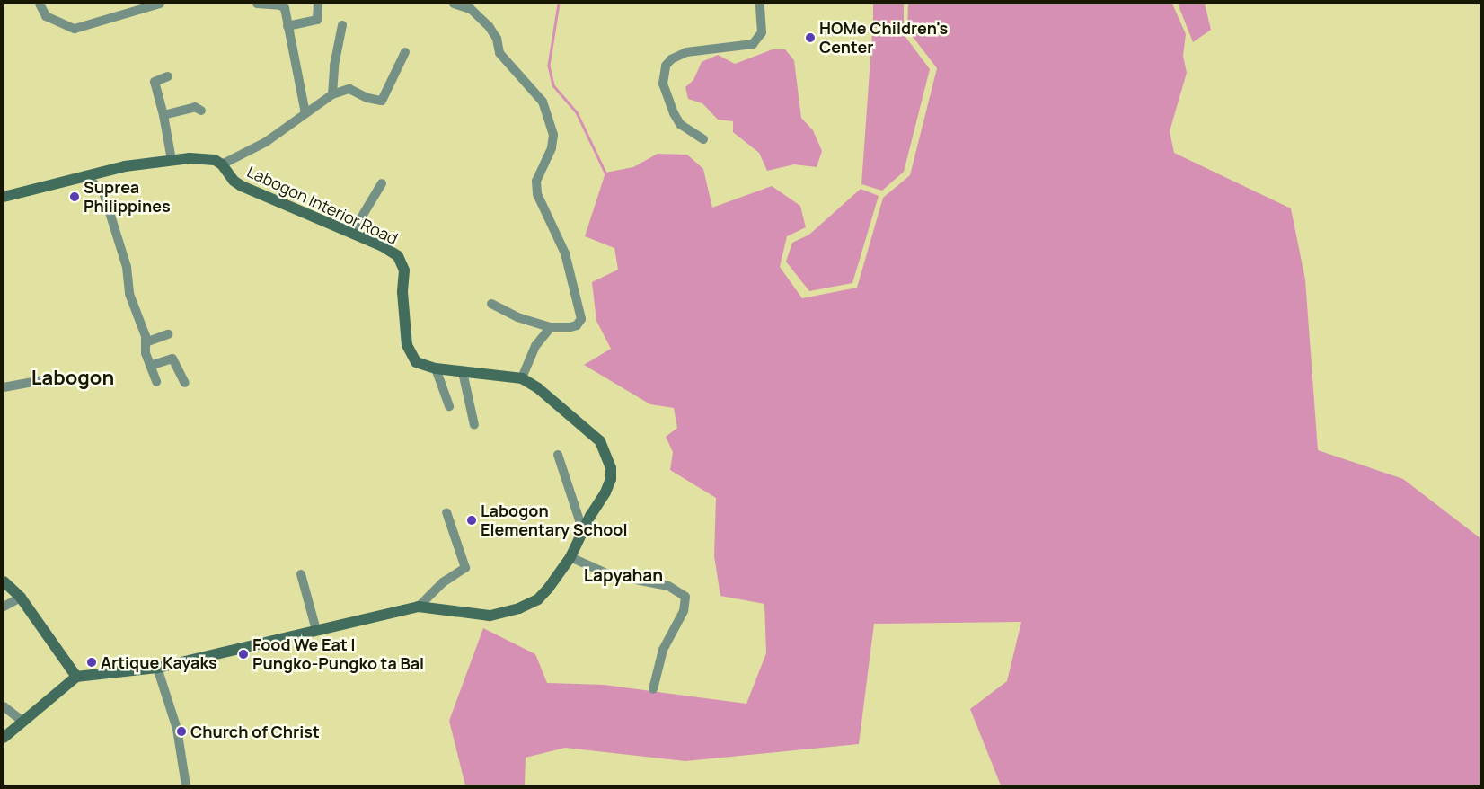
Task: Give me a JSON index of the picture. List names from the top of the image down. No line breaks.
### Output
{"streets":{"street":["Labogon Interior Road"]},"districts":["Labogon","Lapyahan"],"places":["HOMe Children's Center","Suprea Philippines","Labogon Elementary School","Food We Eat | Pungko-Pungko ta Bai","Artique Kayaks","Church of Christ"]}
